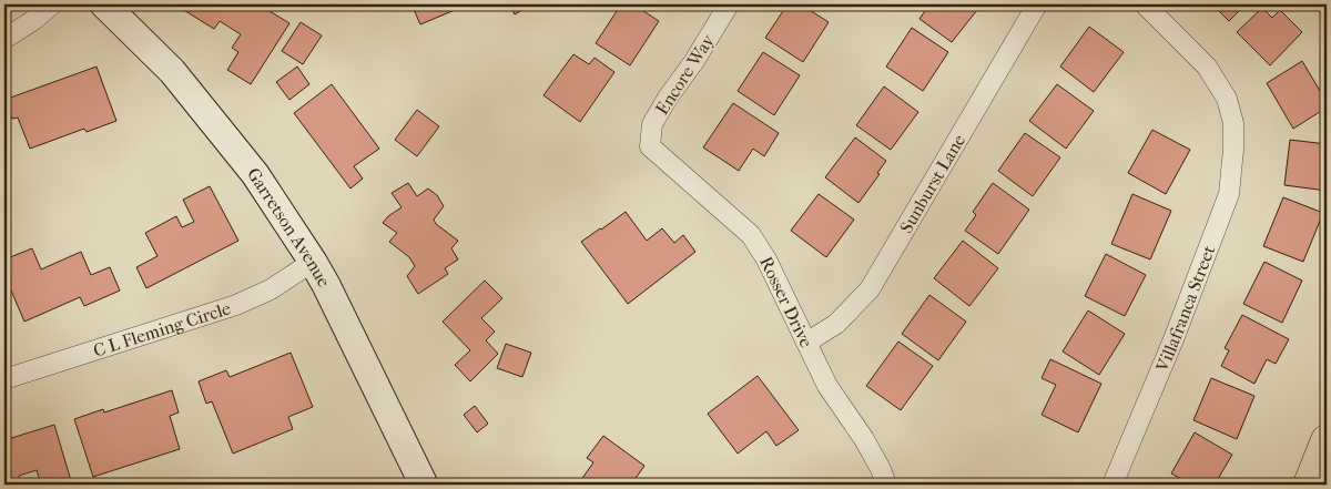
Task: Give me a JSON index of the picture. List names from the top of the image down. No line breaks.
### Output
{"streets":{"street":["Encore Way","Sunburst Lane","Garretson Avenue","Rosser Drive","Villafranca Street","C L Fleming Circle"]},"crossings":[["Encore Way","Rosser Drive"],["Sunburst Lane","Rosser Drive"],["Garretson Avenue","C L Fleming Circle"]]}
